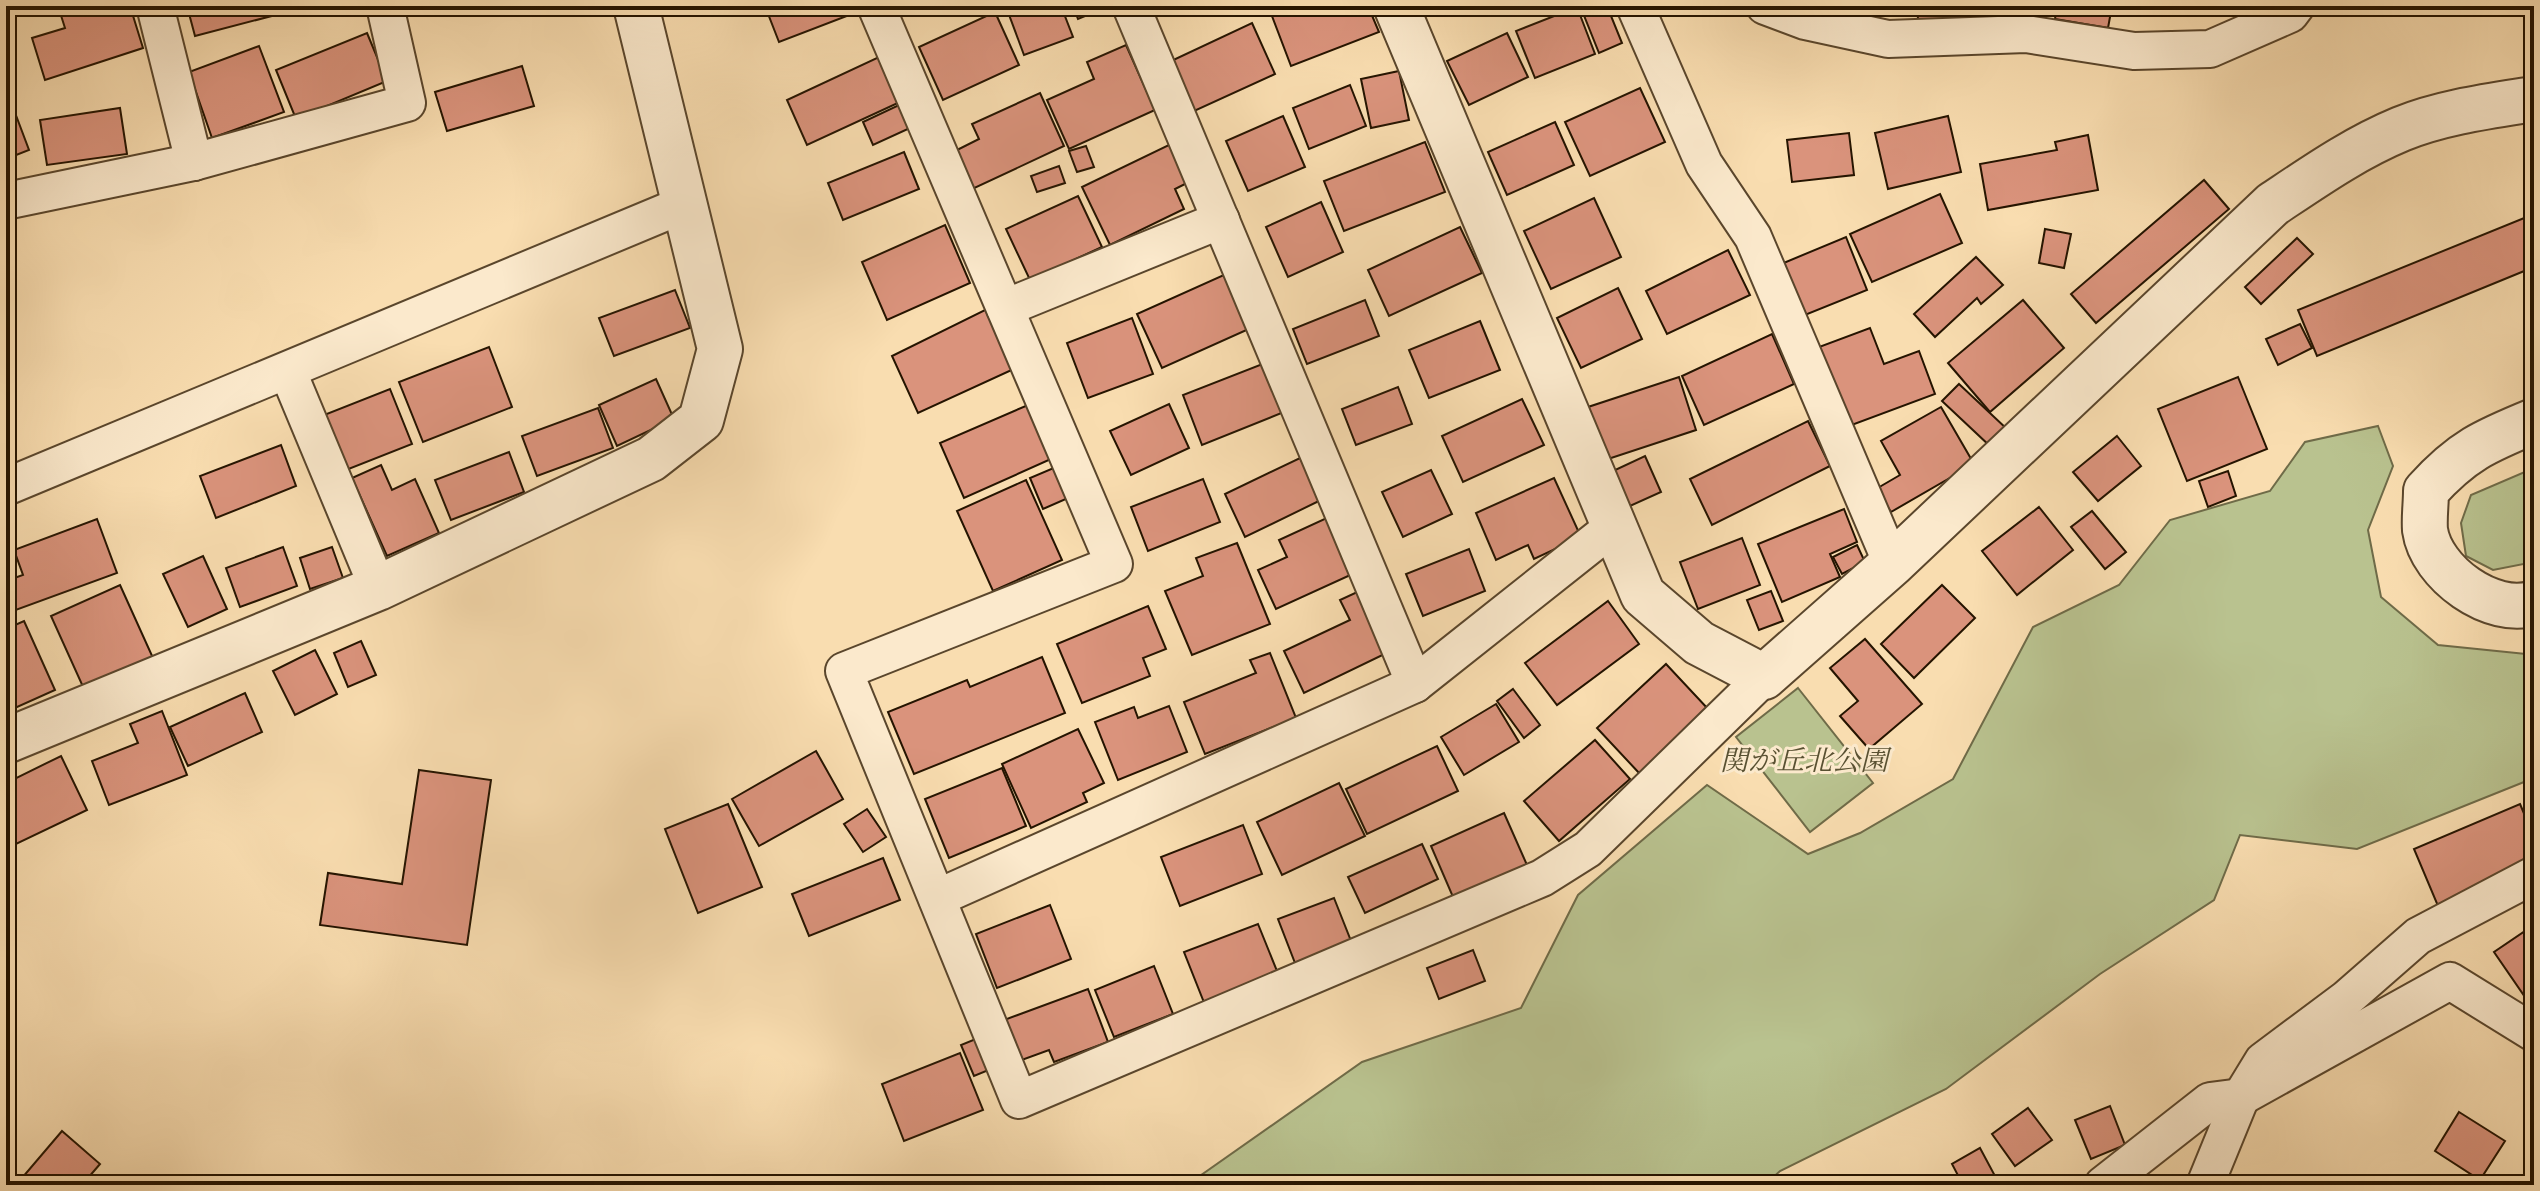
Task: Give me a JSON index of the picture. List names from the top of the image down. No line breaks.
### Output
{"parks":["関が丘北公園"]}
